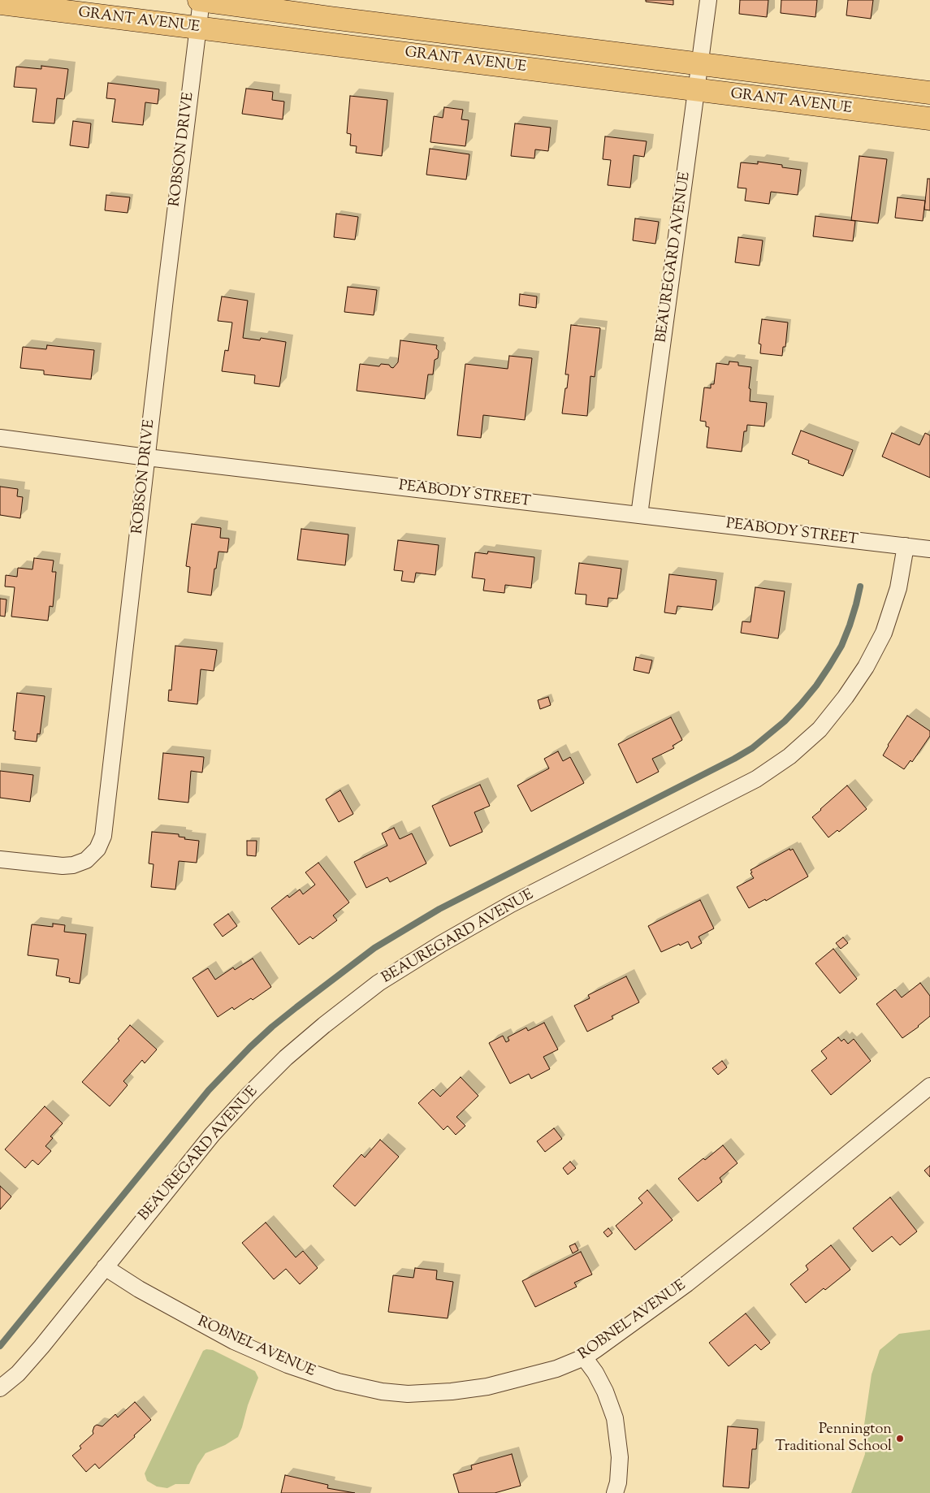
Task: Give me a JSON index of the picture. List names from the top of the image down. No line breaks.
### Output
{"streets":{"main road":["GRANT AVENUE"],"street":["ROBSON DRIVE","BEAUREGARD AVENUE","PEABODY STREET","ROBNEL AVENUE"]},"crossings":[["GRANT AVENUE","ROBSON DRIVE"],["GRANT AVENUE","BEAUREGARD AVENUE"],["ROBSON DRIVE","PEABODY STREET"],["BEAUREGARD AVENUE","PEABODY STREET"],["BEAUREGARD AVENUE","ROBNEL AVENUE"]],"places":["Pennington Traditional School"]}
